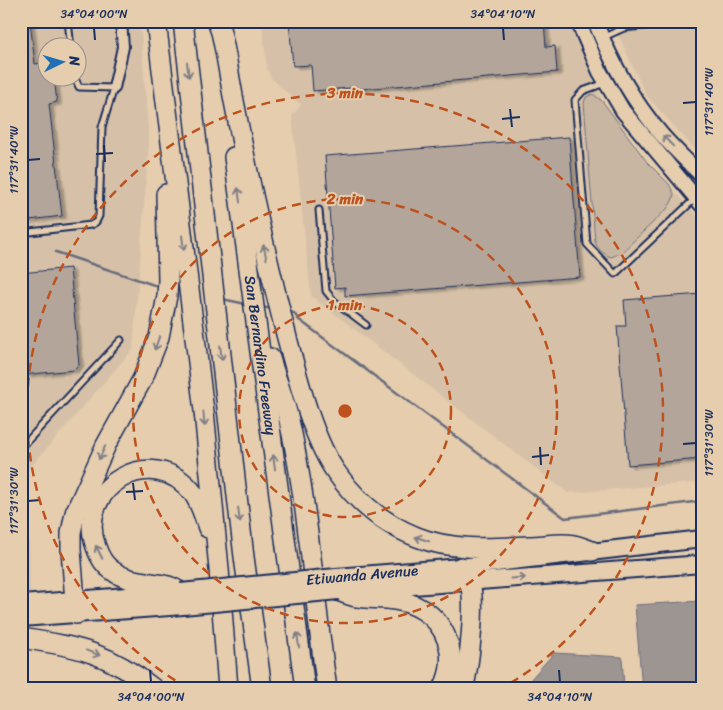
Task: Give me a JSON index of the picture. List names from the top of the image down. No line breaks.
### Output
{"streets":{"highway":["San Bernardino Freeway"],"main road":["Etiwanda Avenue"]},"north":"right","coordinates":["34°04'00\"N","34°04'10\"N","117°31'40\"W","117°31'30\"W"],"rings":["3 min","2 min","1 min"]}
